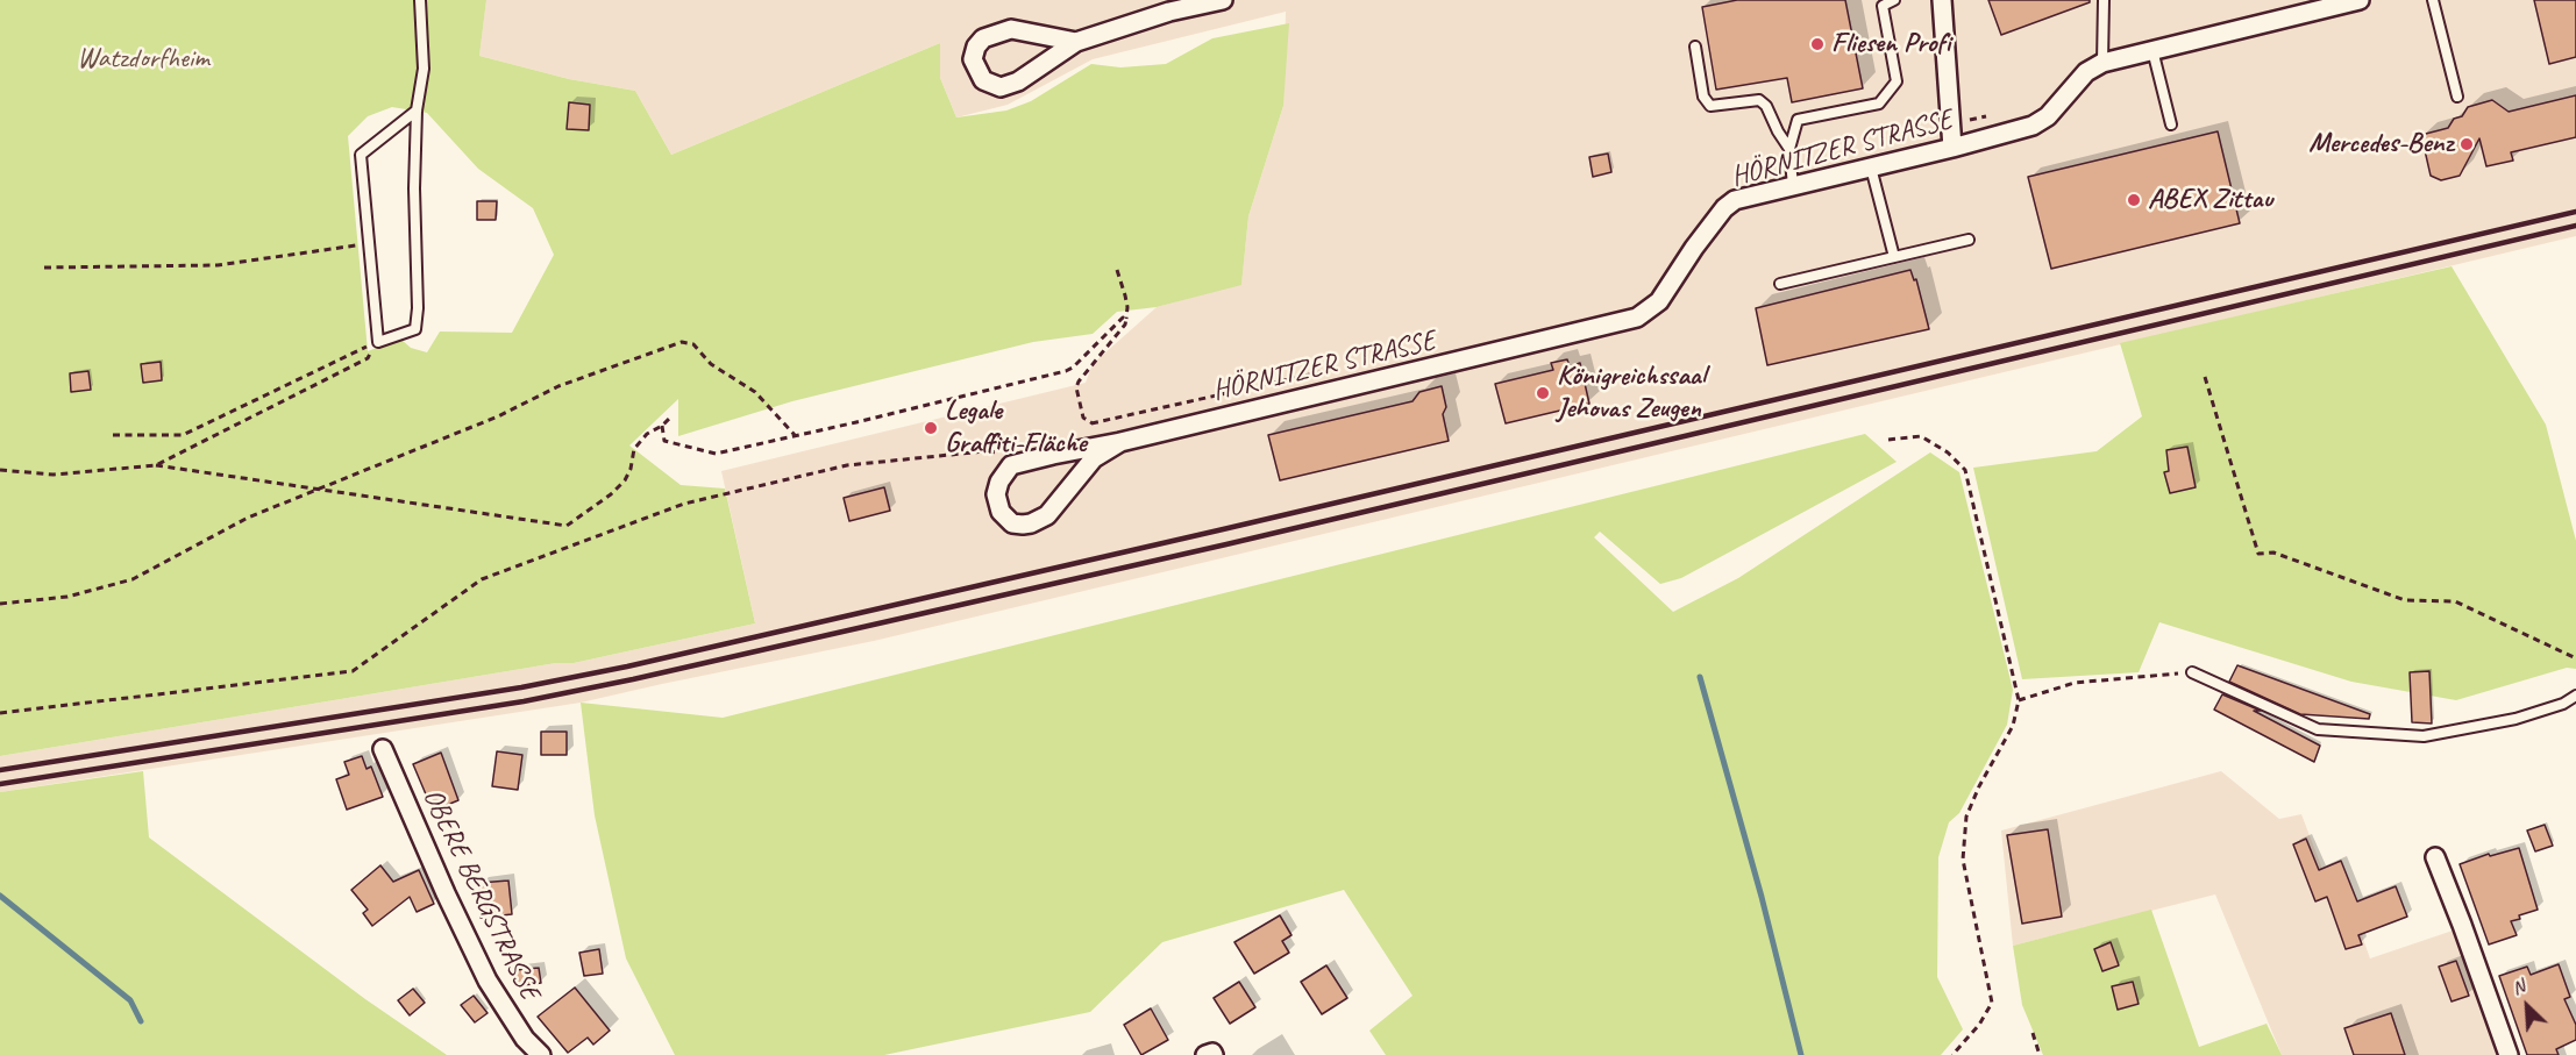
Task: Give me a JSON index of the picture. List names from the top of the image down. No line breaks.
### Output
{"streets":{"street":["HÖRNITZER STRASSE","OBERE BERGSTRASSE"]},"parks":["Watzdorfheim"],"places":["Fliesen Profi","Mercedes-Benz","ABEX Zittau","Königreichssaal Jehovas Zeugen","Legale Graffiti-Fläche"],"north":"top left"}
